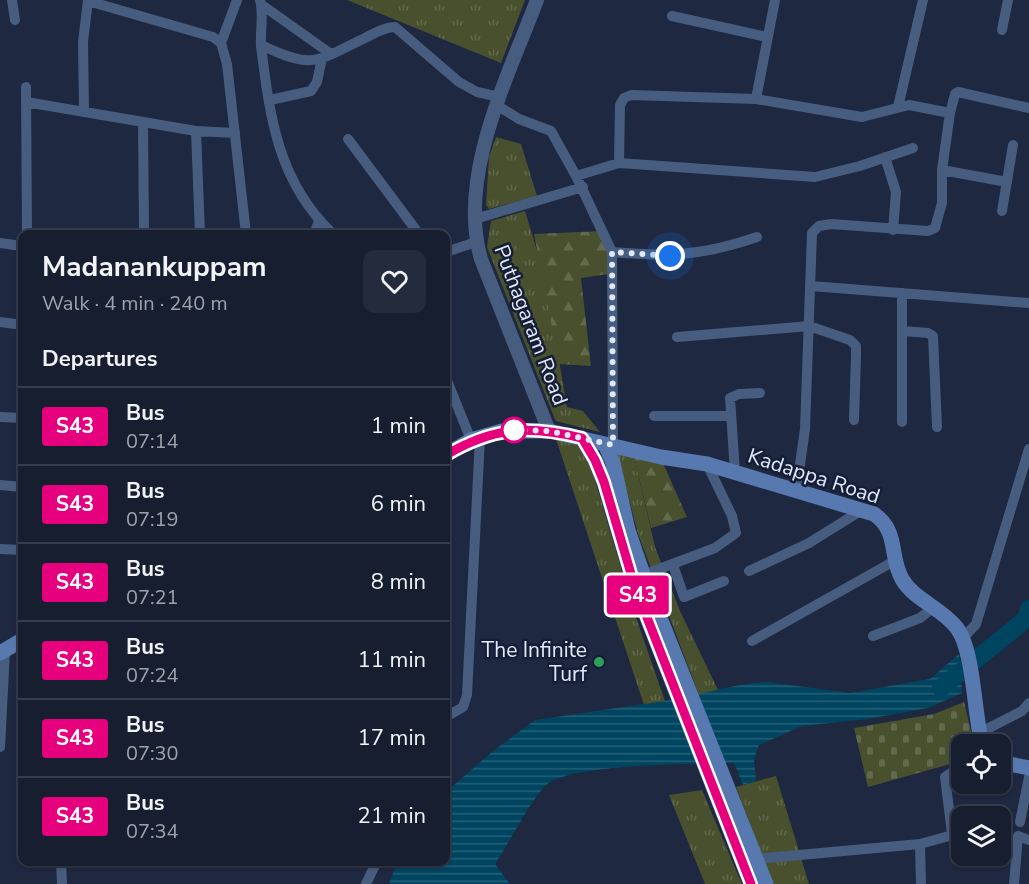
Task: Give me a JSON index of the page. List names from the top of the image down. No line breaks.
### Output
{"streets":{"main road":["Puthagaram Road","Kadappa Road"]},"crossings":[["Puthagaram Road","Kadappa Road"]],"places":["The Infinite Turf"],"lines":["bus line S43"],"page":{"on_map":"S43","heading":[["Madanankuppam","Walk · 4 min · 240 m"],"Departures"],"list":[{"mark":"S43","name":"Bus","note":"07:14","value":"1 min"},{"mark":"S43","name":"Bus","note":"07:19","value":"6 min"},{"mark":"S43","name":"Bus","note":"07:21","value":"8 min"},{"mark":"S43","name":"Bus","note":"07:24","value":"11 min"},{"mark":"S43","name":"Bus","note":"07:30","value":"17 min"},{"mark":"S43","name":"Bus","note":"07:34","value":"21 min"}]}}
